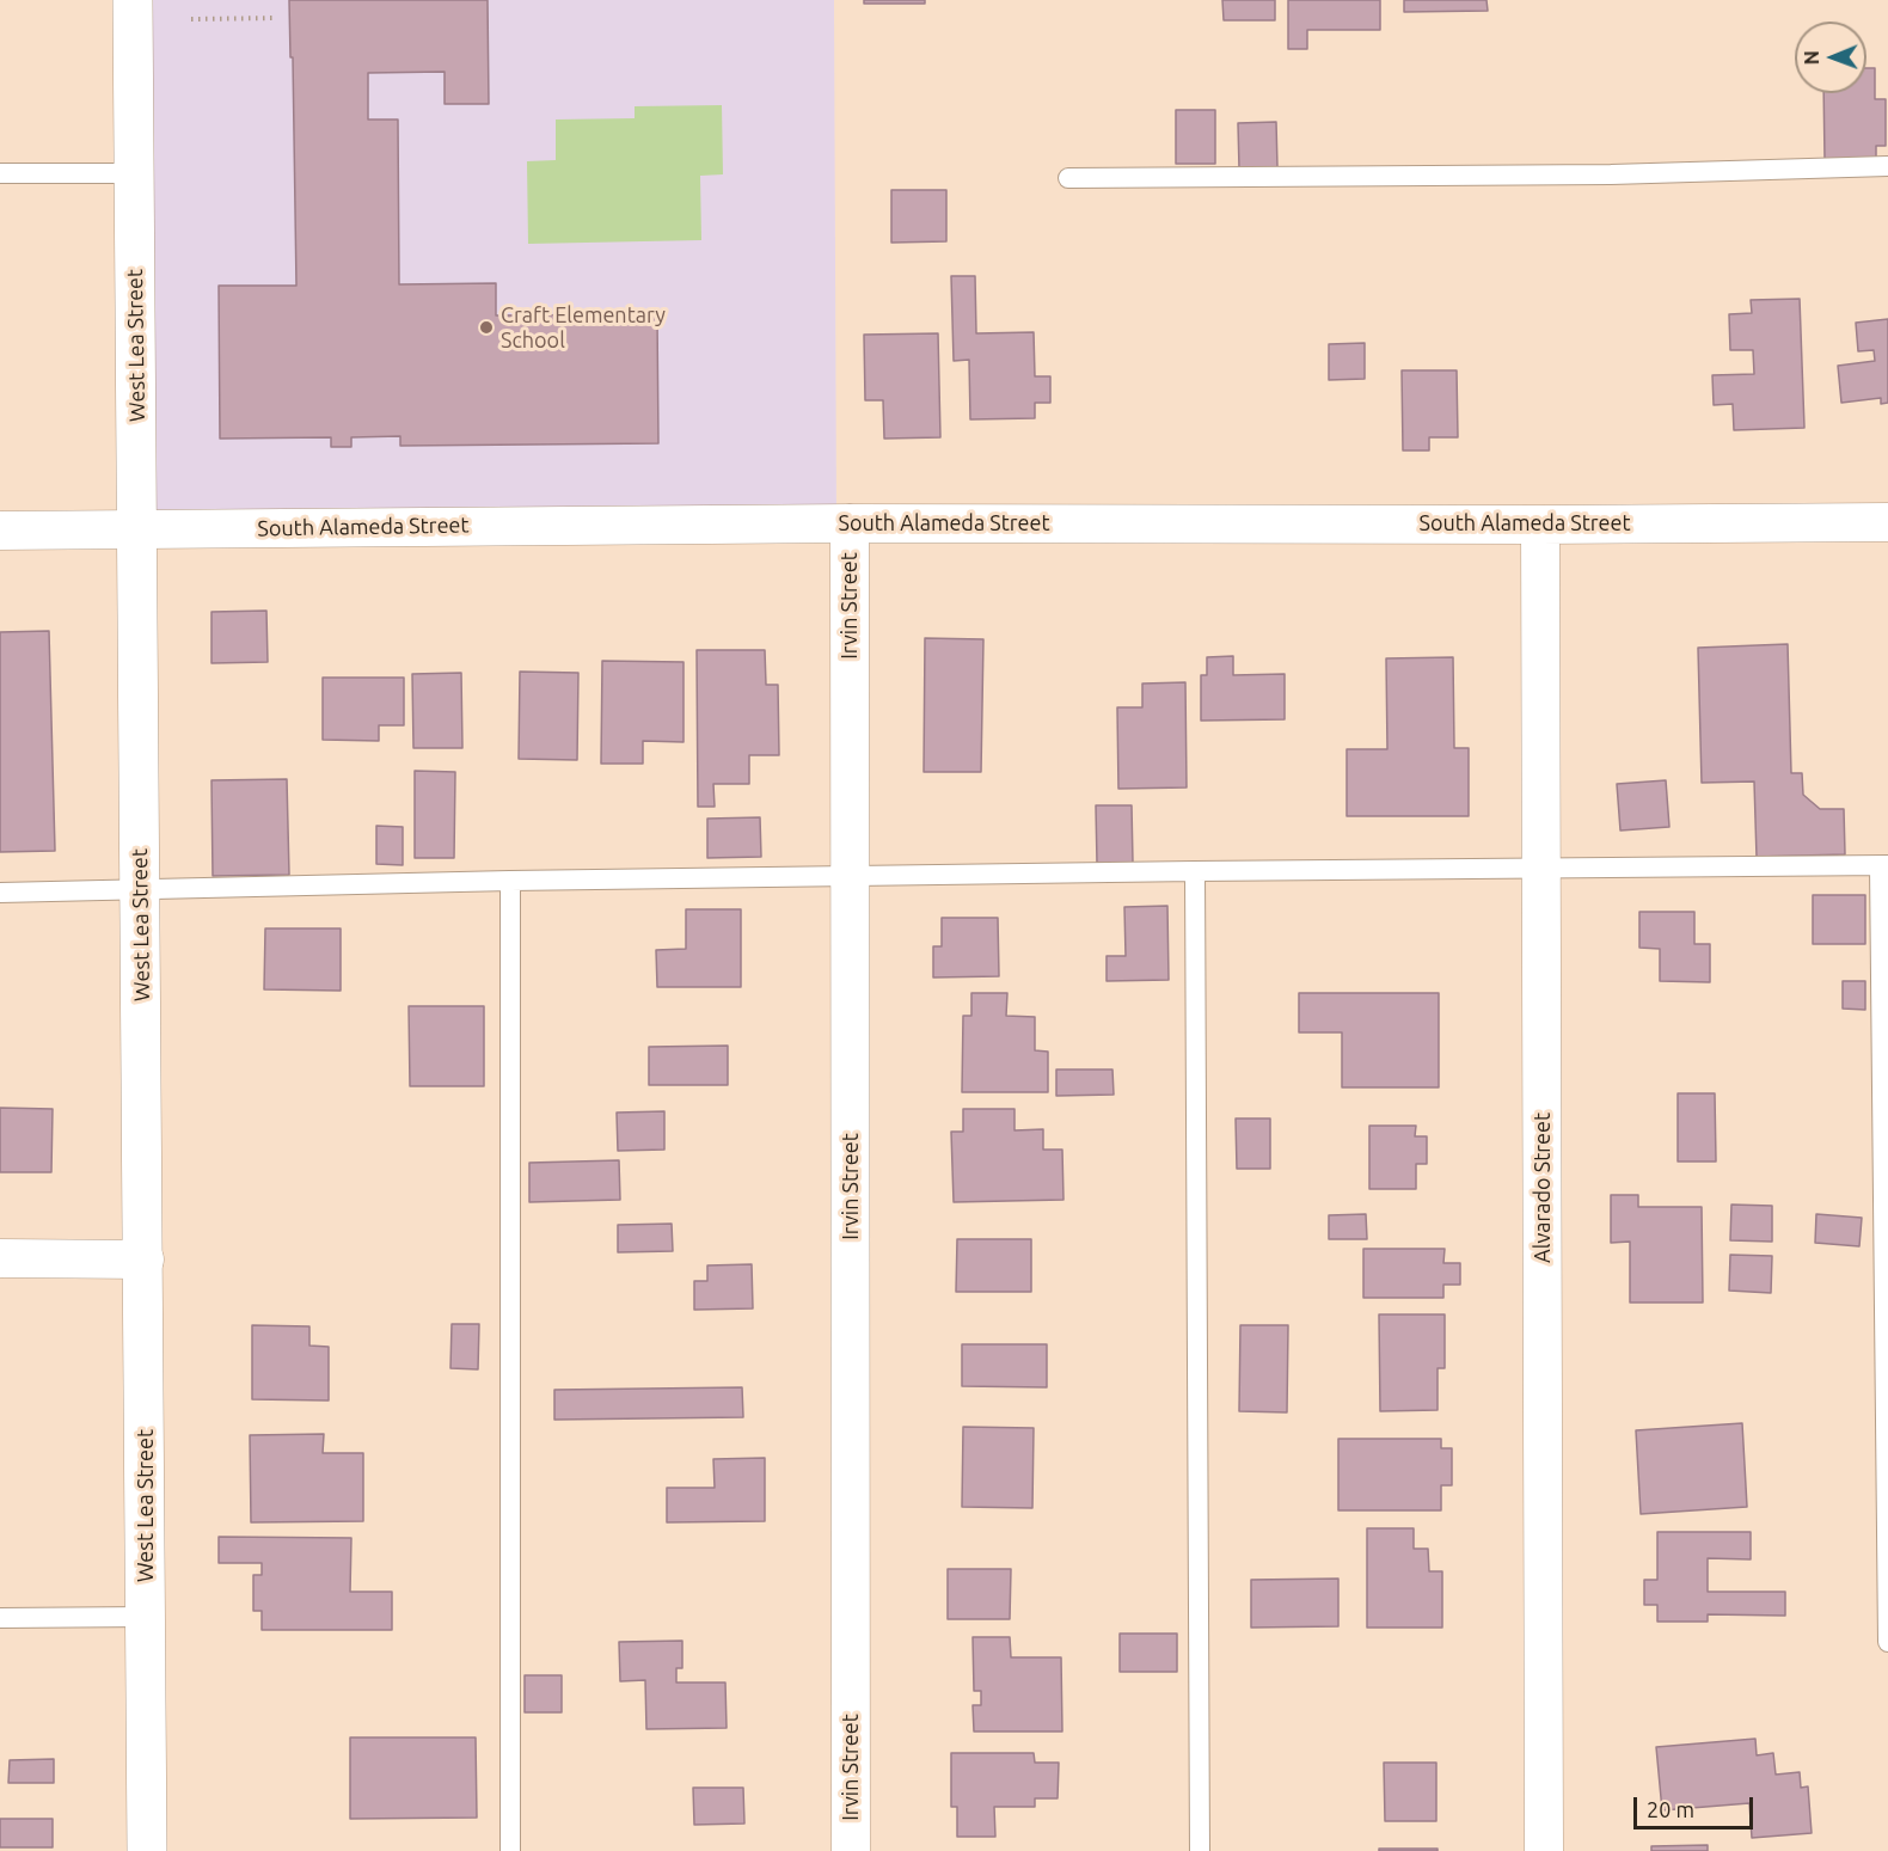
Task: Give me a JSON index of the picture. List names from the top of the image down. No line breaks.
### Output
{"streets":{"main road":["West Lea Street"],"street":["South Alameda Street","Irvin Street","Alvarado Street"]},"crossings":[["West Lea Street","South Alameda Street"],["South Alameda Street","Irvin Street"],["South Alameda Street","Alvarado Street"]],"places":["Craft Elementary School"],"scale_bar":"20 m","north":"left"}
